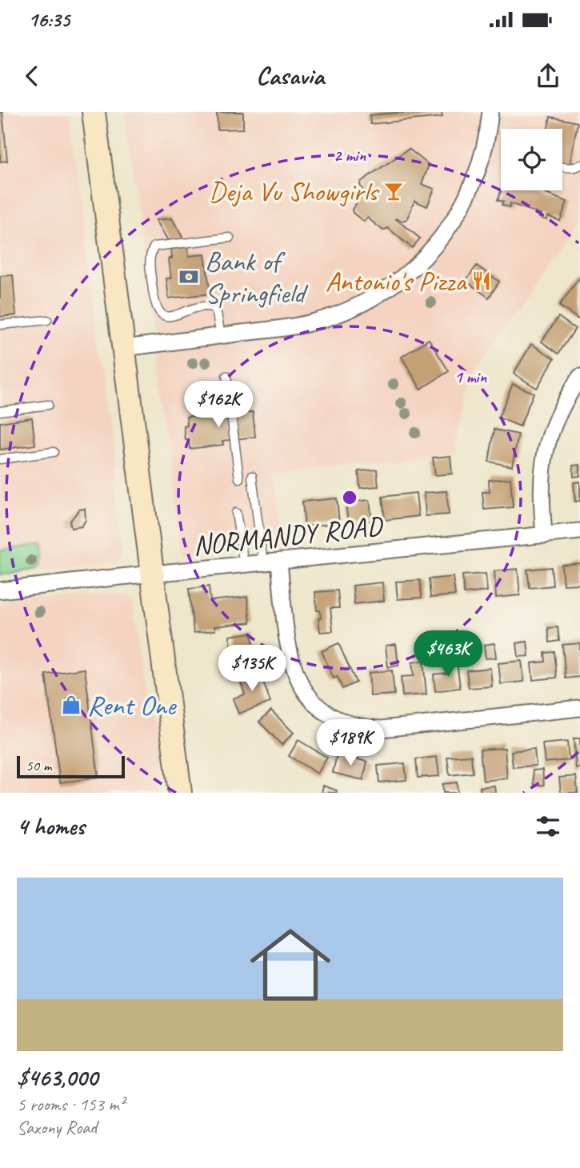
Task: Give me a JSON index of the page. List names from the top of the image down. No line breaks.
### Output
{"streets":{"street":["NORMANDY ROAD"]},"places":{"bar":["Deja Vu Showgirls"],"bank":["Bank of Springfield"],"restaurant":["Antonio's Pizza"],"shop":["Rent One"]},"scale_bar":"50 m","page":{"status":"16:35","header":"Casavia","price":["$162K","$463K","$135K","$189K"],"scale":"50 m","heading":"4 homes","list":[{"name":"$463,000","note":"5 rooms · 153 m² · Saxony Road"}]},"rings":["2 min","1 min"]}
